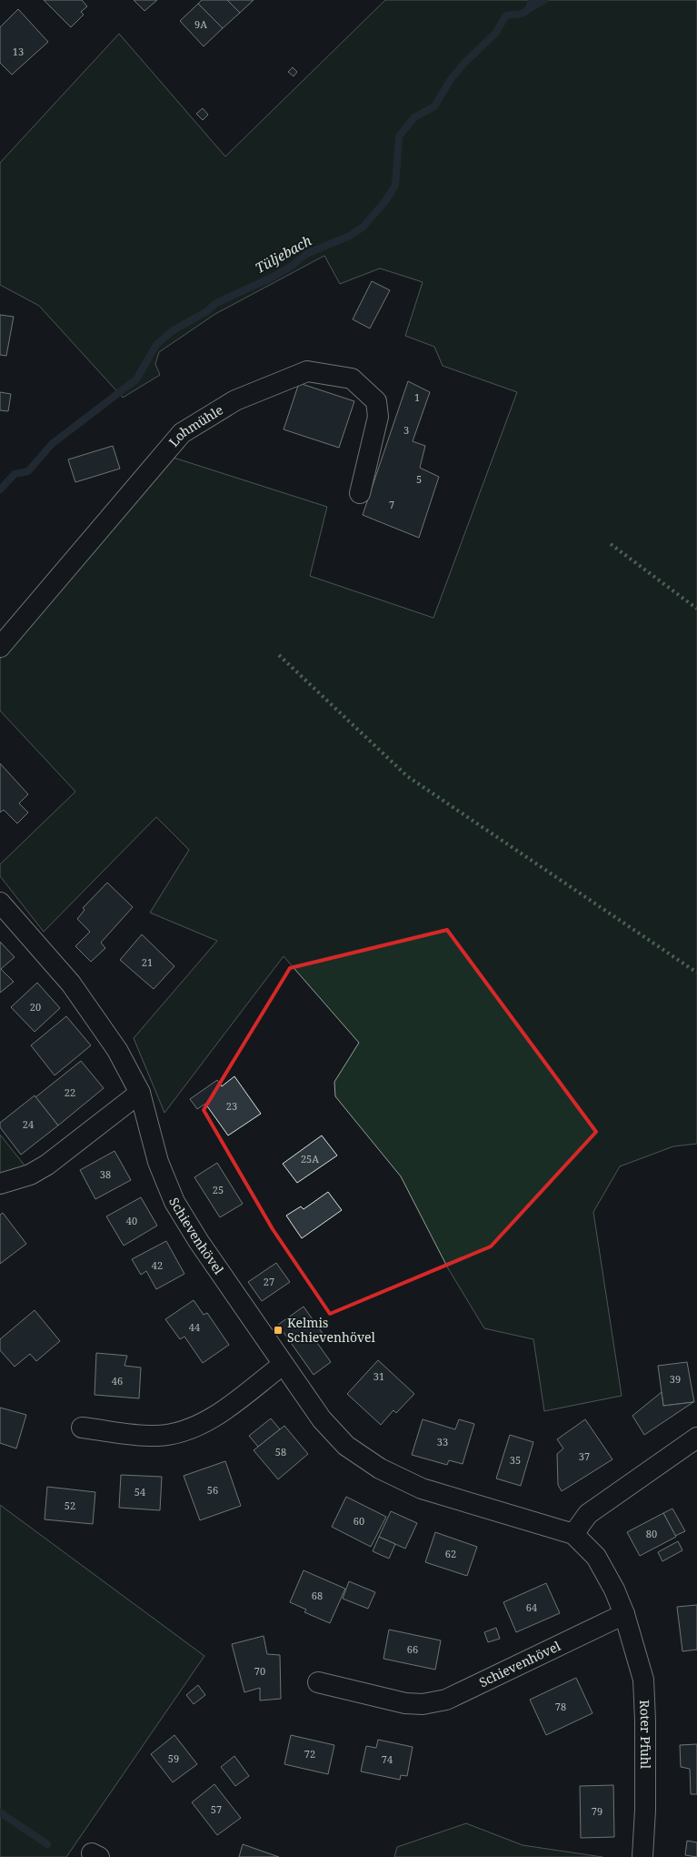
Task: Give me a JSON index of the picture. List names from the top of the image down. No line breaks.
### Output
{"streets":{"street":["Lohmühle","Schievenhövel","Roter Pfuhl"]},"crossings":[["Schievenhövel","Roter Pfuhl"]],"water":["Tüljebach"],"places":{"transit":["Kelmis Schievenhövel"]},"house_numbers":["9A","13","1","3","5","7","21","20","22","23","24","25A","38","25","40","42","27","44","31","39","46","33","58","37","35","56","54","52","60","80","62","68","64","66","70","78","72","59","74","57","79"]}
